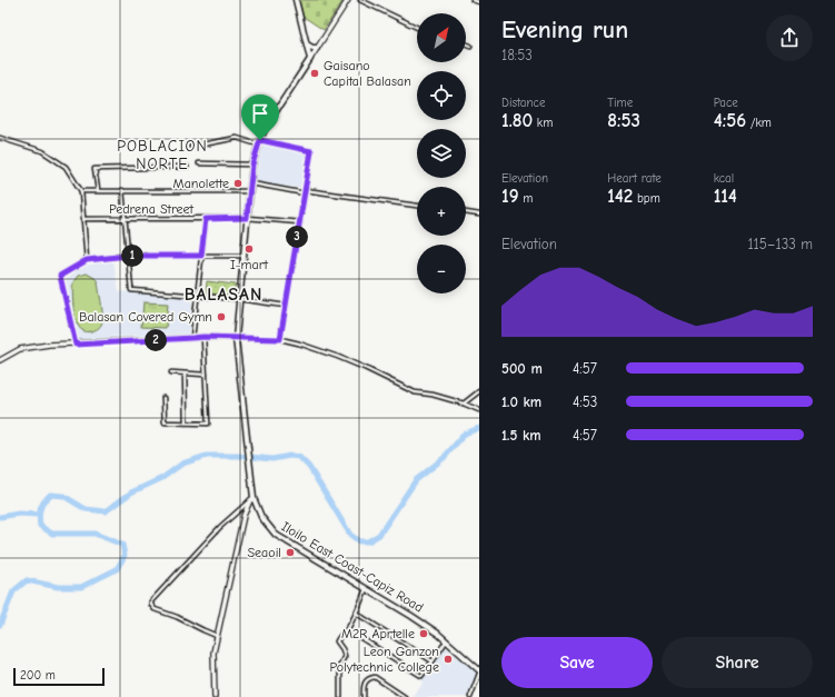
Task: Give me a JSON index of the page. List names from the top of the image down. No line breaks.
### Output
{"streets":{"main road":["Iloilo East Coast-Capiz Road"],"street":["Pedrena Street"]},"crossings":[["Pedrena Street","Iloilo East Coast-Capiz Road"]],"districts":["POBLACION NORTE","BALASAN"],"places":["Gaisano Capital Balasan","Manolette","I-mart","Balasan Covered Gymn","Seaoil","M2R Aprtelle","Leon Ganzon Polytechnic College"],"scale_bar":"200 m","north":"top right","page":{"heading":["Evening run","18:53"],"map_buttons":["+","−"],"stats":[["Distance","1.80 km"],["Time","8:53"],["Pace","4:56 /km"],["Elevation","19 m"],["Heart rate","142 bpm"],["kcal","114"]],"pins":["3","1","2"],"chart":["Elevation","115–133 m"],"list":[{"name":"500 m","note":"4:57"},{"name":"1.0 km","note":"4:53"},{"name":"1.5 km","note":"4:57"}],"buttons":["Save","Share"],"scale":"200 m"}}
